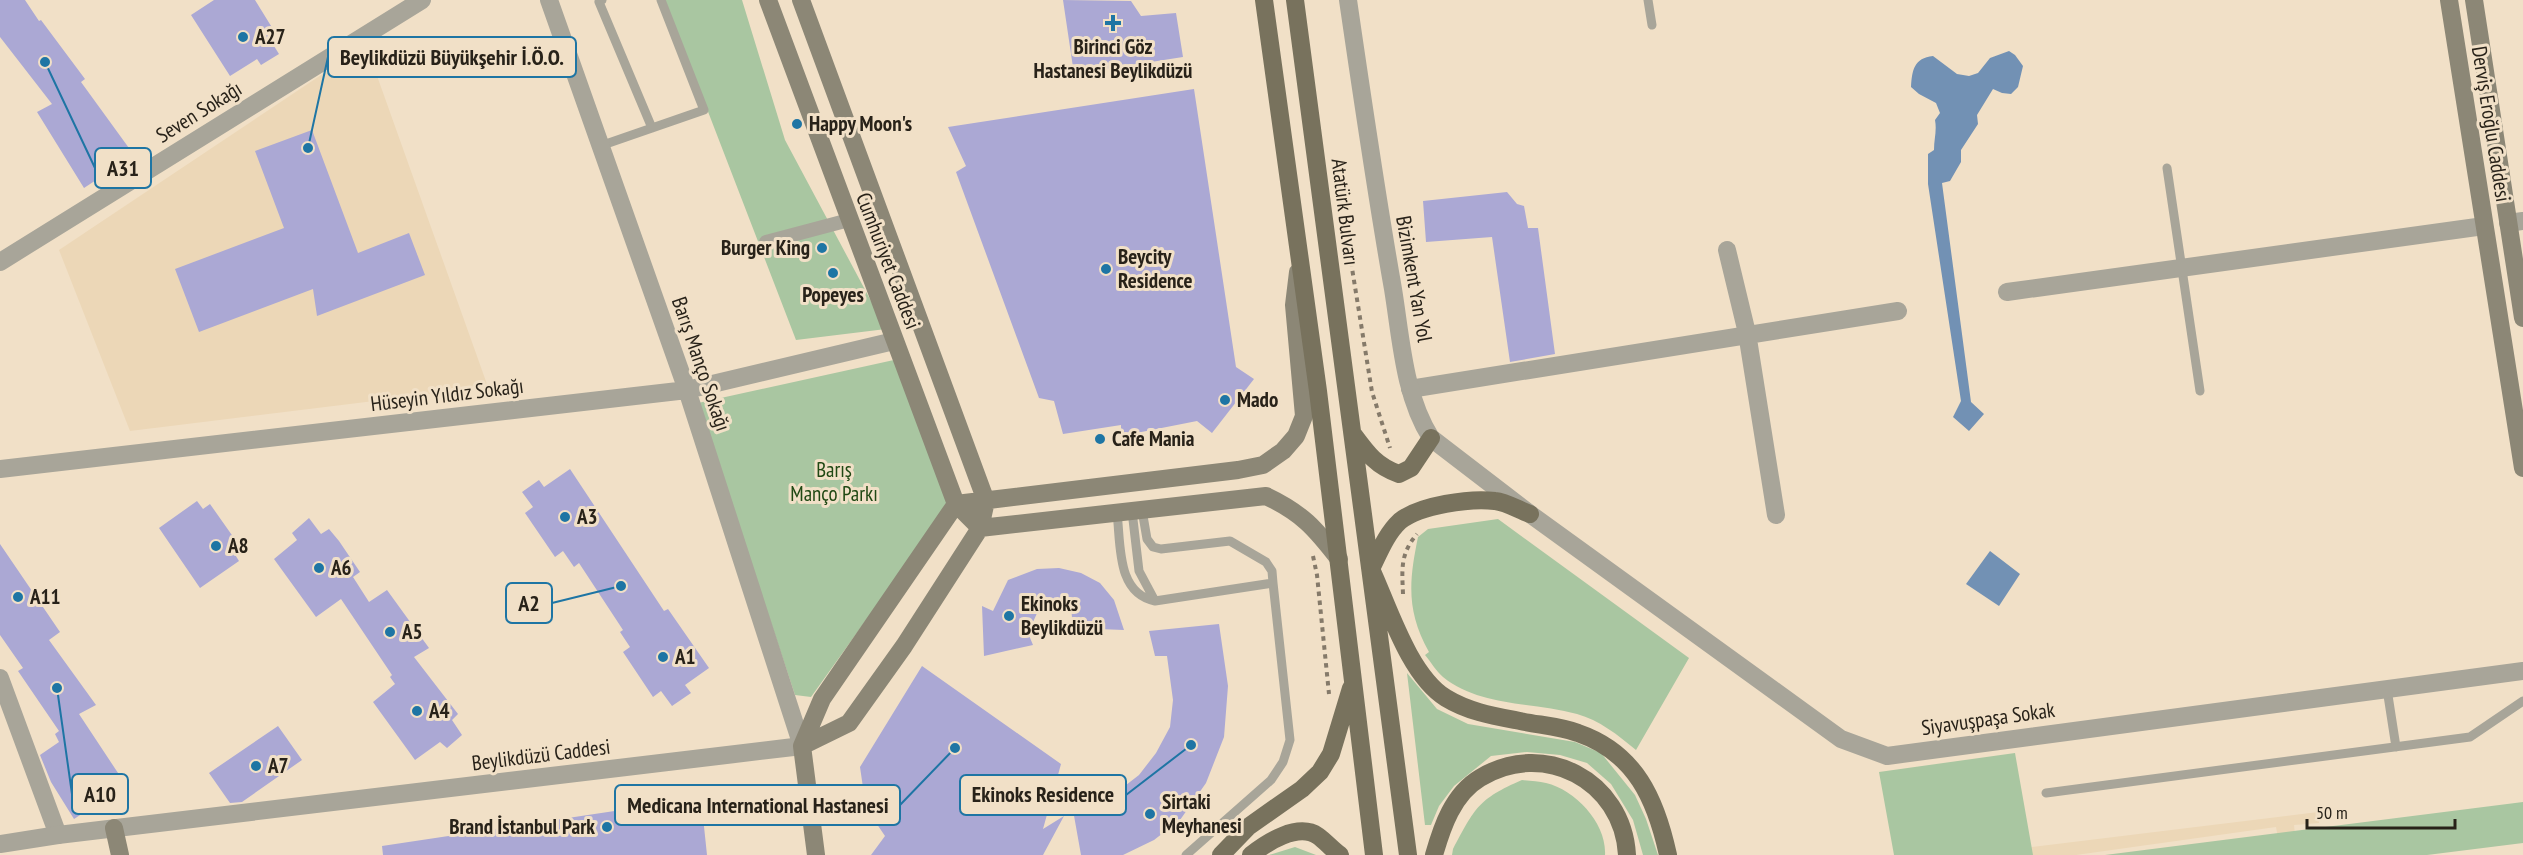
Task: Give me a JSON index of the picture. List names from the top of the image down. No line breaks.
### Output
{"streets":{"main road":["Derviş Eroğlu Caddesi","Atatürk Bulvarı","Cumhuriyet Caddesi","Beylikdüzü Caddesi"],"street":["Seven Sokağı","Bizimkent Yan Yol","Barış Manço Sokağı","Hüseyin Yıldız Sokağı","Siyavuşpaşa Sokak"]},"crossings":[["Cumhuriyet Caddesi","Hüseyin Yıldız Sokağı"],["Cumhuriyet Caddesi","Beylikdüzü Caddesi"],["Bizimkent Yan Yol","Siyavuşpaşa Sokak"],["Barış Manço Sokağı","Hüseyin Yıldız Sokağı"],["Barış Manço Sokağı","Beylikdüzü Caddesi"]],"parks":["Barış Manço Parkı"],"places":{"health":["Birinci Göz Hastanesi Beylikdüzü"],"other":["A27","A31","Happy Moon's","Beylikdüzü Büyükşehir İ.Ö.O.","Burger King","Beycity Residence","Popeyes","Mado","Cafe Mania","A3","A8","A6","A2","A11","Ekinoks Beylikdüzü","A5","A1","A10","A4","Ekinoks Residence","Medicana International Hastanesi","A7","Sirtaki Meyhanesi","Brand İstanbul Park"]},"scale_bar":"50 m"}
